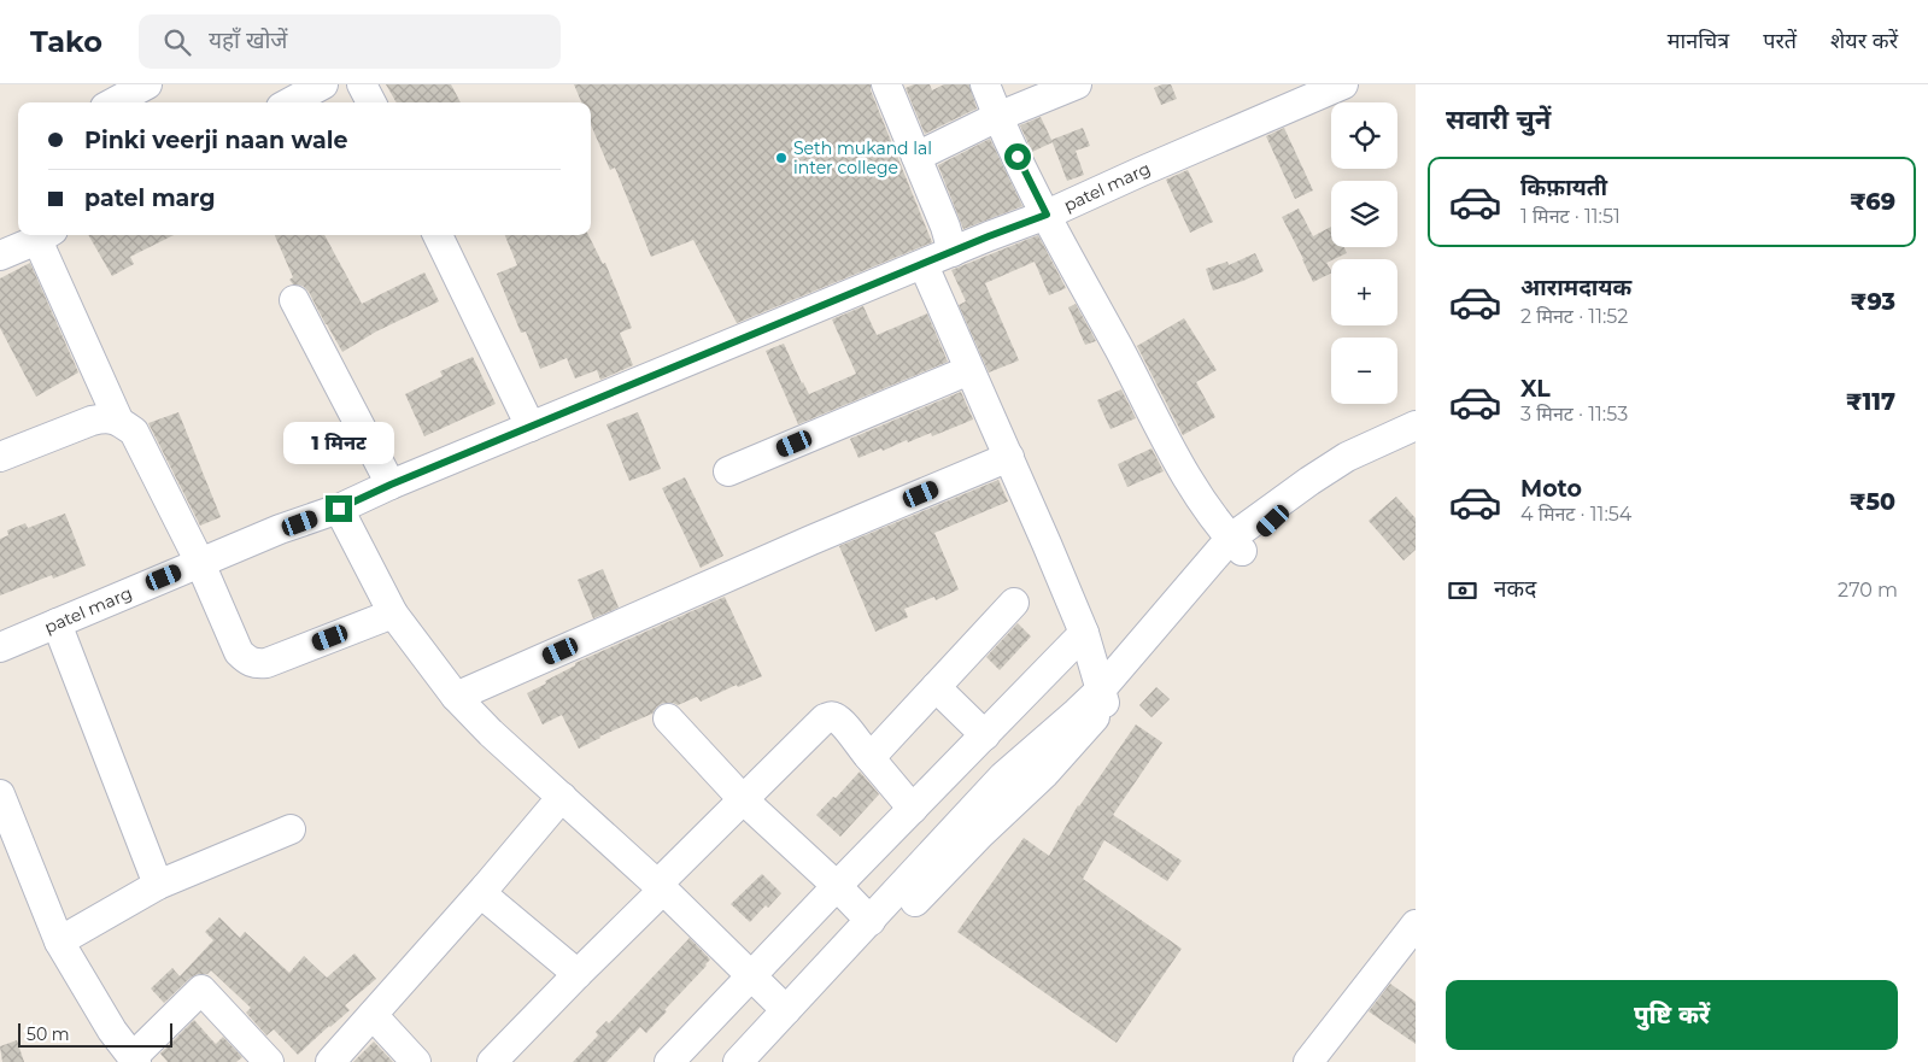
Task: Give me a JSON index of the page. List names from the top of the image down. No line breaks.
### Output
{"streets":{"street":["patel marg"]},"places":["Seth mukand lal inter college"],"scale_bar":"50 m","page":{"header":"Tako","search":"यहाँ खोजें","nav":["मानचित्र","परतें","शेयर करें"],"heading":"सवारी चुनें","map_buttons":["+","−"],"banner":["Pinki veerji naan wale","patel marg"],"list":[{"name":"किफ़ायती","note":"1 मिनट · 11:51","value":"₹69"},{"name":"आरामदायक","note":"2 मिनट · 11:52","value":"₹93"},{"name":"XL","note":"3 मिनट · 11:53","value":"₹117"},{"name":"Moto","note":"4 मिनट · 11:54","value":"₹50"}],"bubble":"1 मिनट","pay":["नकद","270 m"],"buttons":"पुष्टि करें","scale":"50 m"}}
